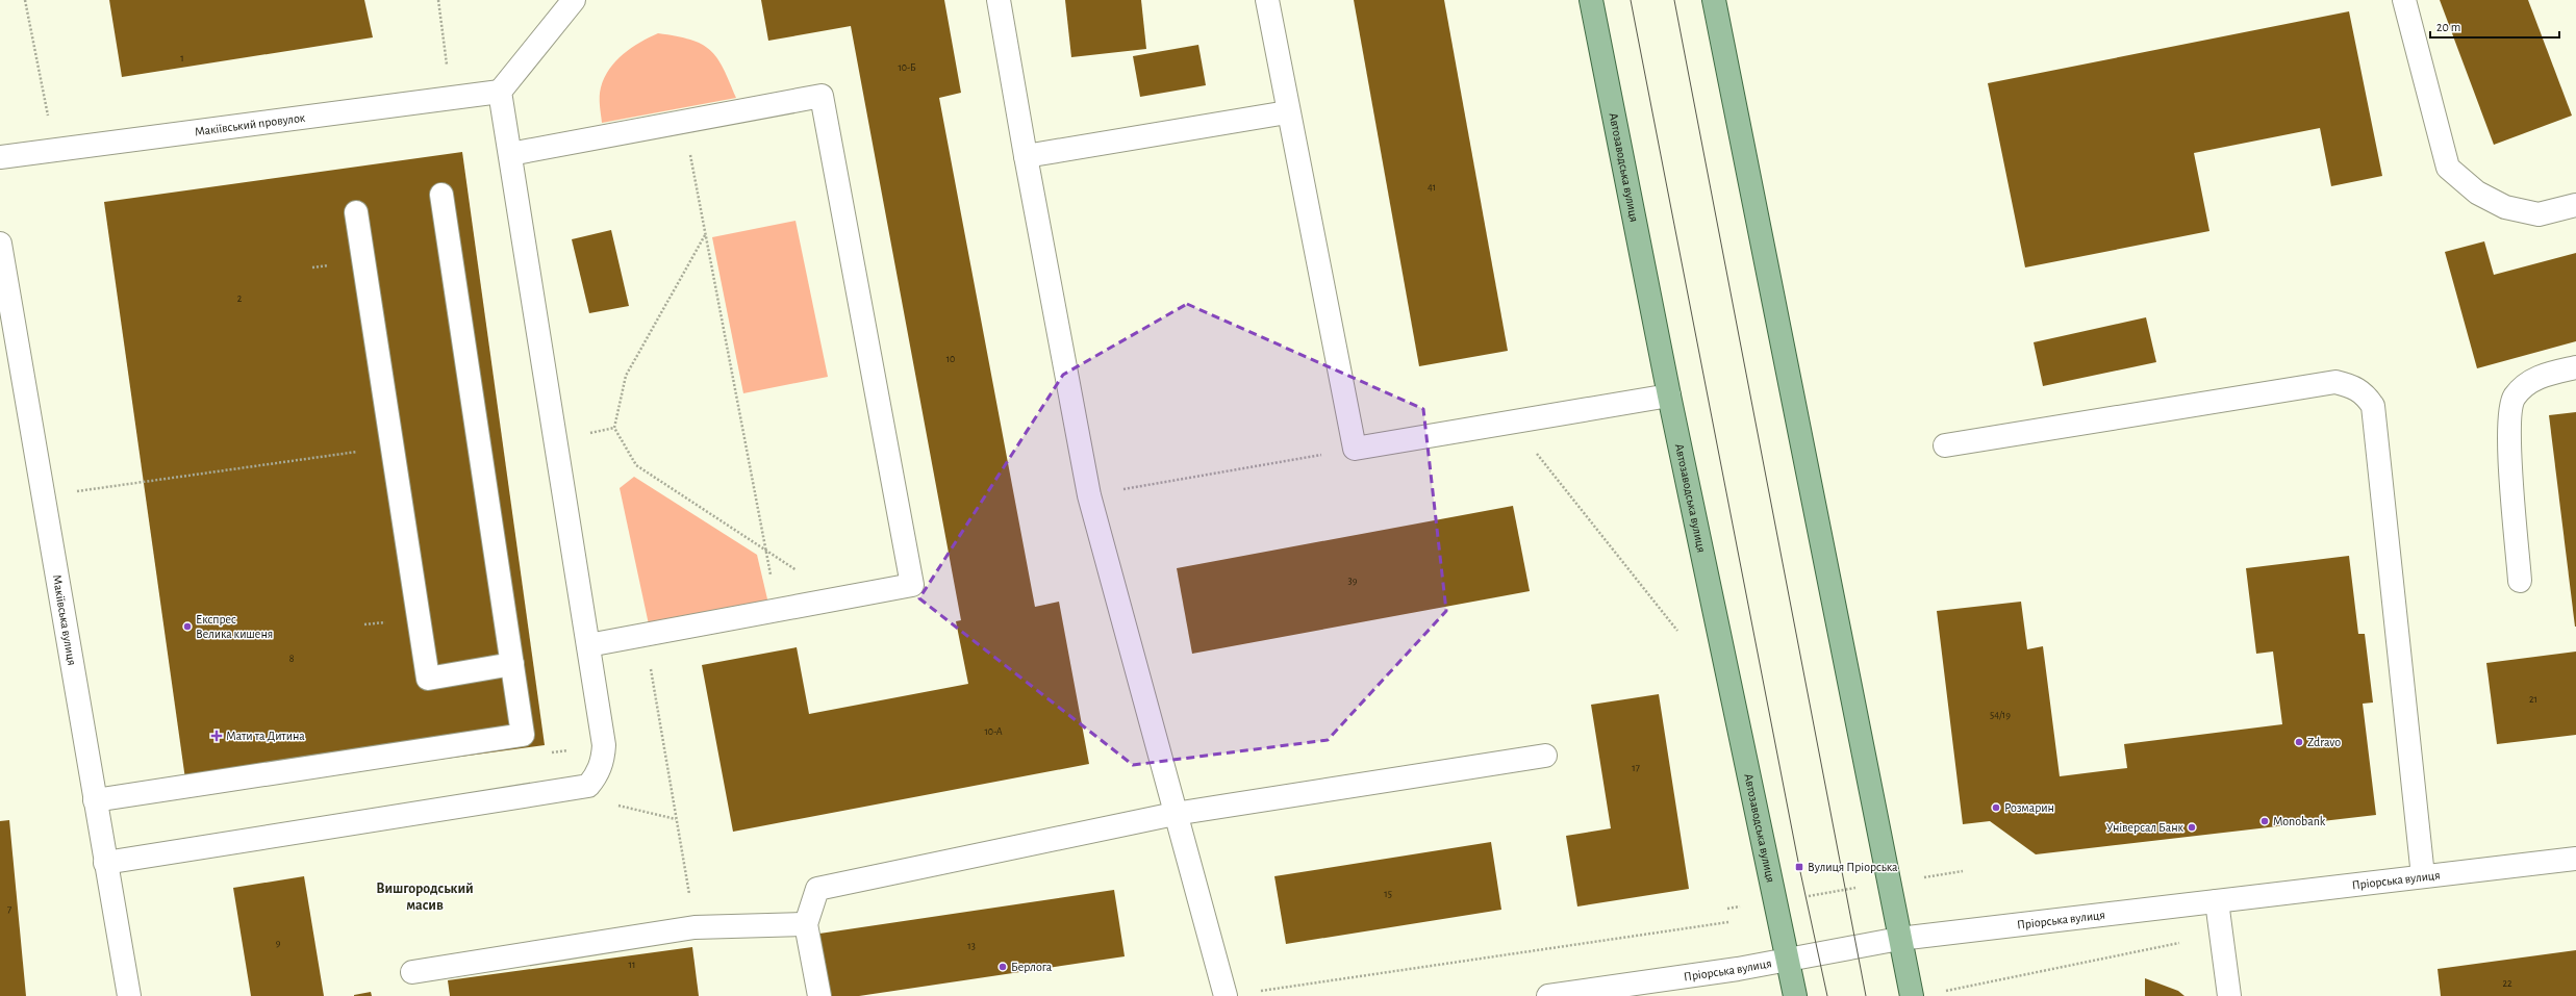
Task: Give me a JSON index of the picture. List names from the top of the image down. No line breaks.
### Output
{"streets":{"main road":["Автозаводська вулиця"],"street":["Макіївський провулок","Макіївська вулиця","Пріорська вулиця"]},"crossings":[["Автозаводська вулиця","Пріорська вулиця"]],"districts":["Вишгородський масив"],"places":{"other":["Експрес Велика кишеня","Zdravo","Розмарин","Monobank","Універсал Банк","Берлога"],"health":["Мати та Дитина"],"transit":["Вулиця Пріорська"]},"house_numbers":["1","10-Б","41","2","10","39","8","21","54/19","10-А","17","15","7","9","13","11","22"],"scale_bar":"20 m"}
